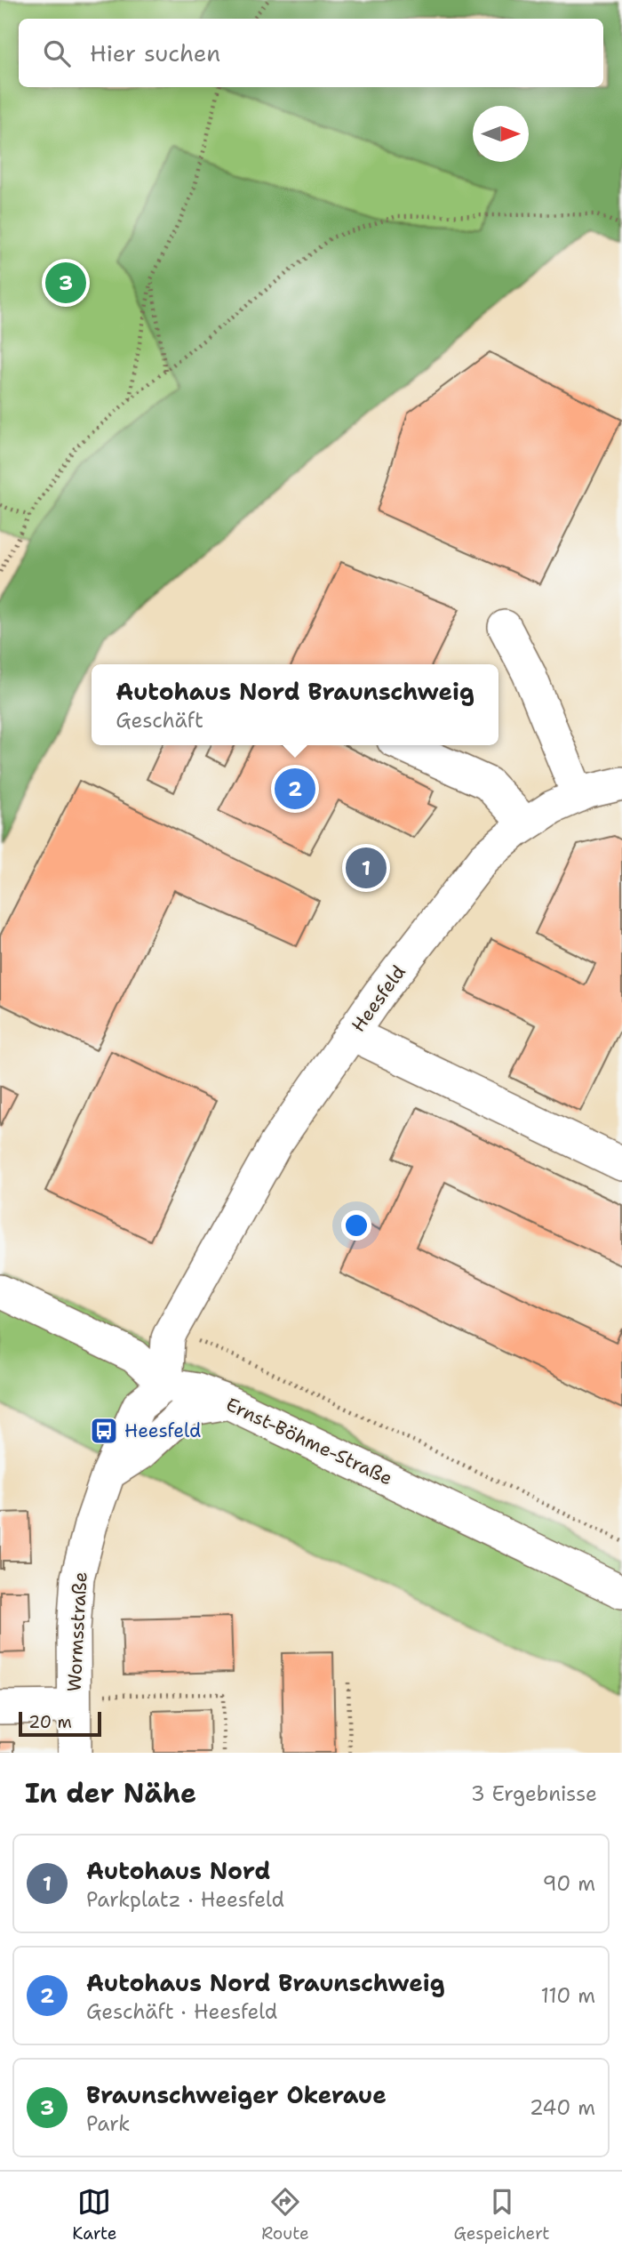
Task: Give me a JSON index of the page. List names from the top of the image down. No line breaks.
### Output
{"streets":{"street":["Heesfeld","Ernst-Böhme-Straße","Wormsstraße"]},"crossings":[["Heesfeld","Ernst-Böhme-Straße"],["Heesfeld","Wormsstraße"],["Ernst-Böhme-Straße","Wormsstraße"]],"places":{"bus stop":["Heesfeld"]},"scale_bar":"20 m","north":"right","page":{"search":"Hier suchen","pins":["3","2","1"],"popup":["Autohaus Nord Braunschweig","Geschäft"],"scale":"20 m","heading":["In der Nähe","3 Ergebnisse"],"list":[{"mark":"1","name":"Autohaus Nord","note":"Parkplatz · Heesfeld","value":"90 m"},{"mark":"2","name":"Autohaus Nord Braunschweig","note":"Geschäft · Heesfeld","value":"110 m"},{"mark":"3","name":"Braunschweiger Okeraue","note":"Park","value":"240 m"}],"nav":["Karte","Route","Gespeichert"]}}
